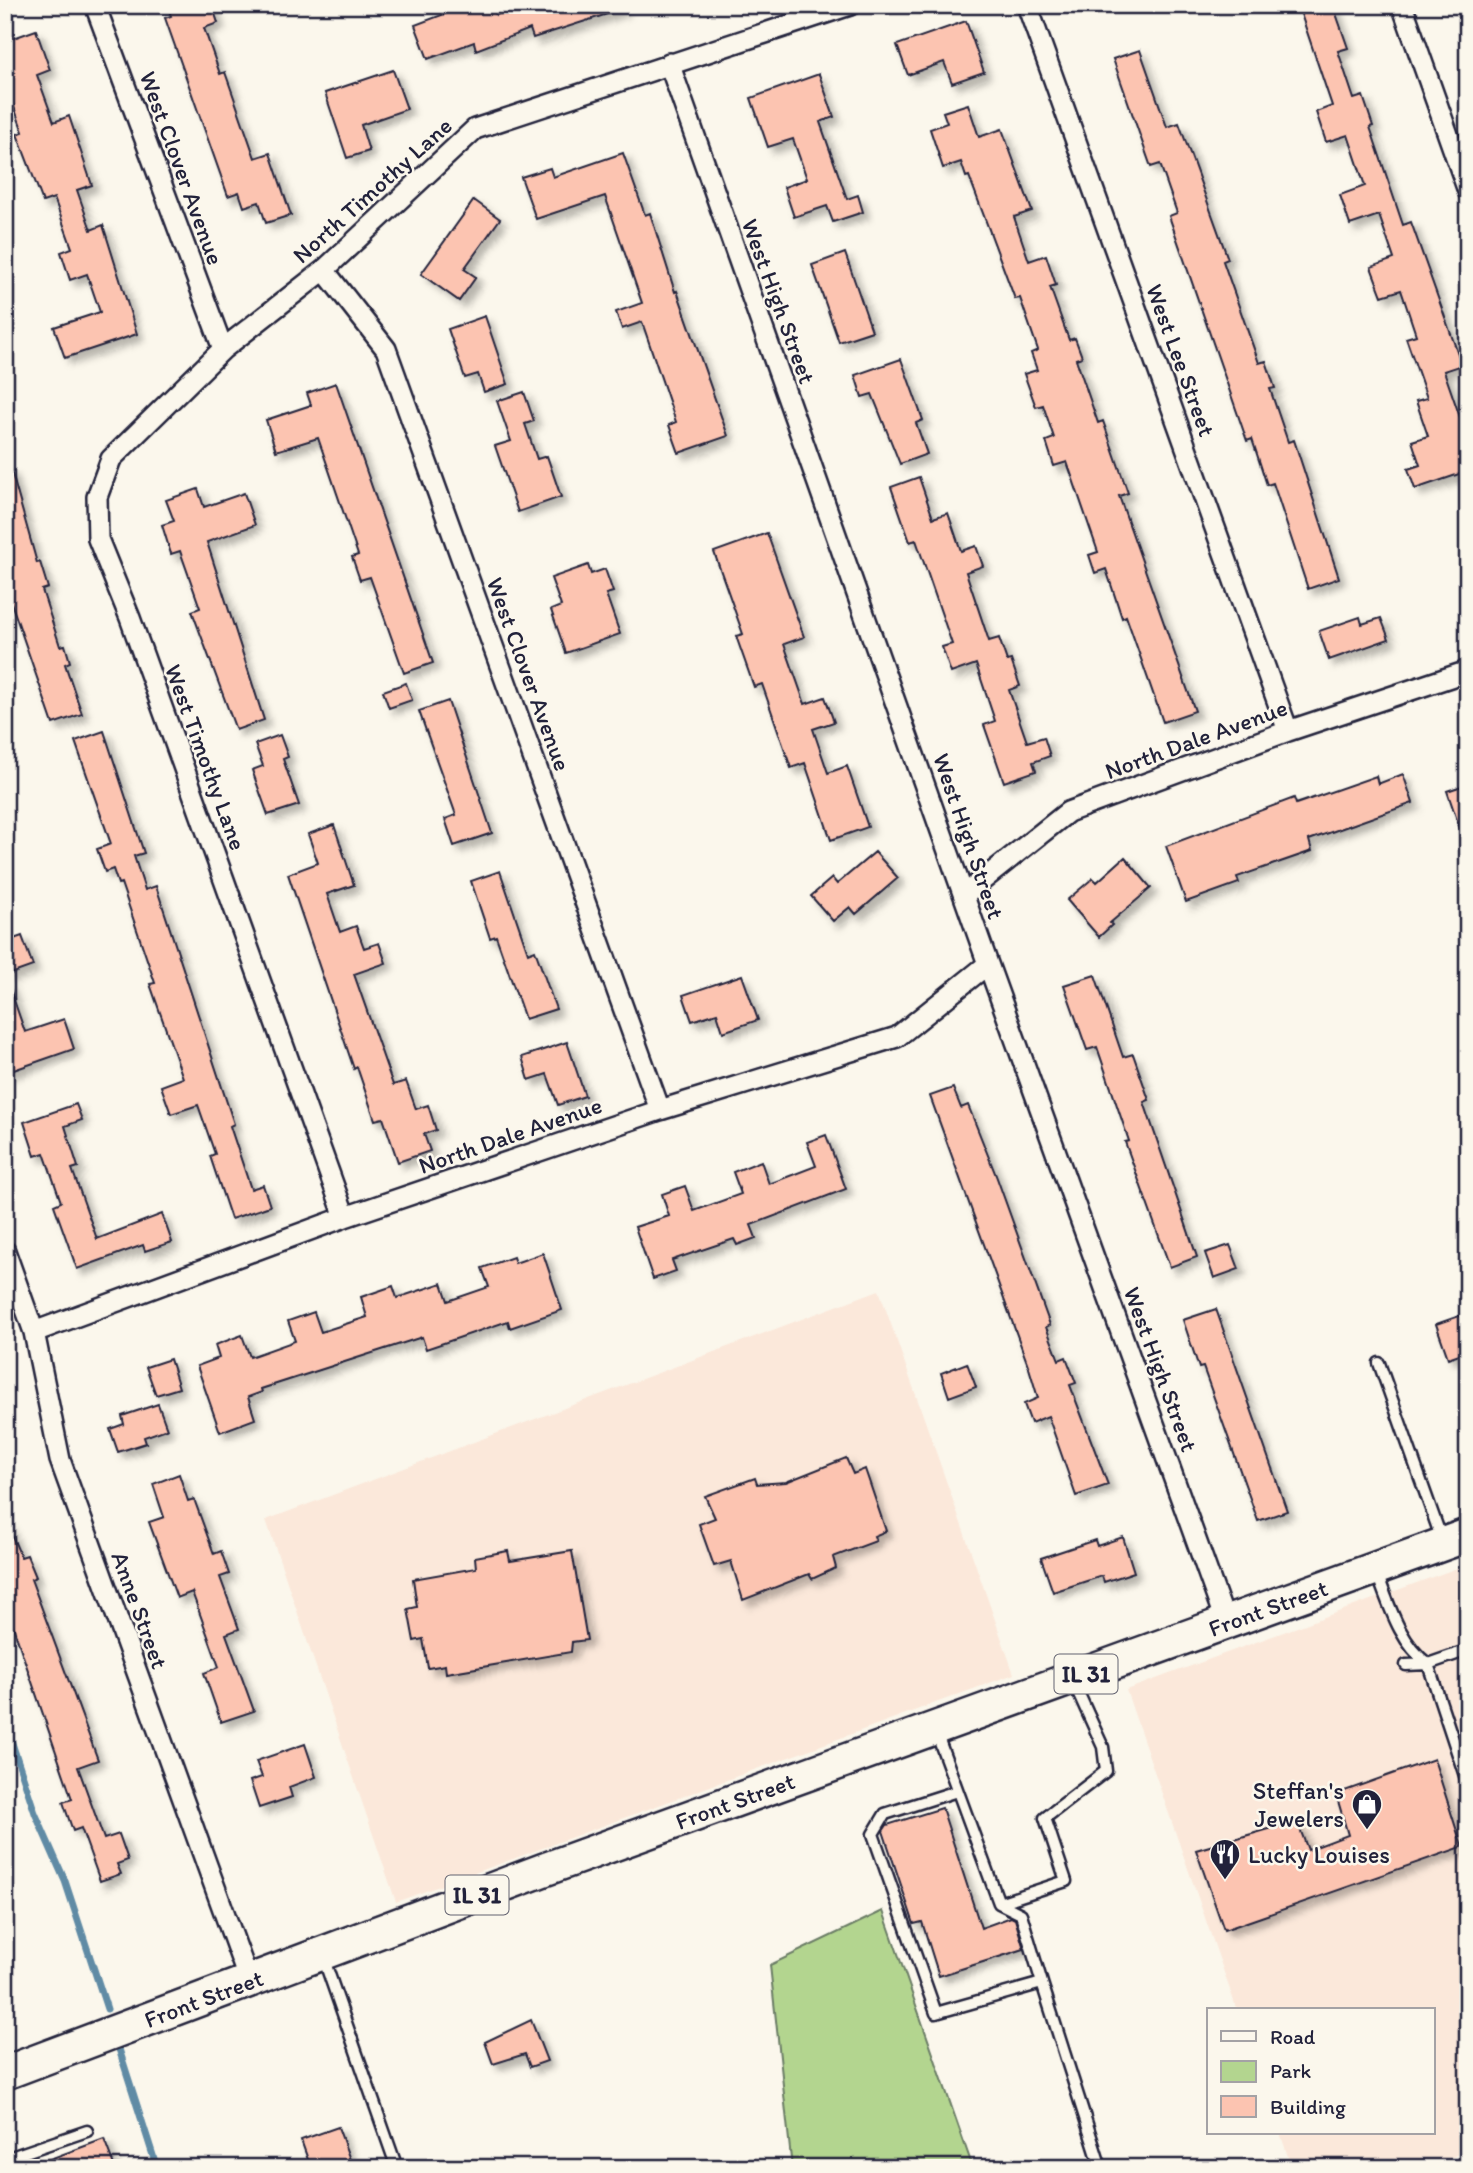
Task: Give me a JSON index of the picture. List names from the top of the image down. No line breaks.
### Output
{"streets":{"main road":["Front Street","IL 31"],"street":["West Clover Avenue","North Timothy Lane","West High Street","West Lee Street","North Dale Avenue","West Timothy Lane","Anne Street"]},"crossings":[["West Clover Avenue","North Timothy Lane"],["West Clover Avenue","North Dale Avenue"],["West Clover Avenue","West Timothy Lane"],["North Timothy Lane","West High Street"],["North Timothy Lane","West Timothy Lane"],["West High Street","North Dale Avenue"],["West High Street","Front Street"],["West Lee Street","North Dale Avenue"],["North Dale Avenue","West Timothy Lane"],["North Dale Avenue","Anne Street"],["Front Street","Anne Street"]],"places":{"shop":["Steffan's Jewelers"],"restaurant":["Lucky Louises"]},"legend":["Road","Park","Building"]}
